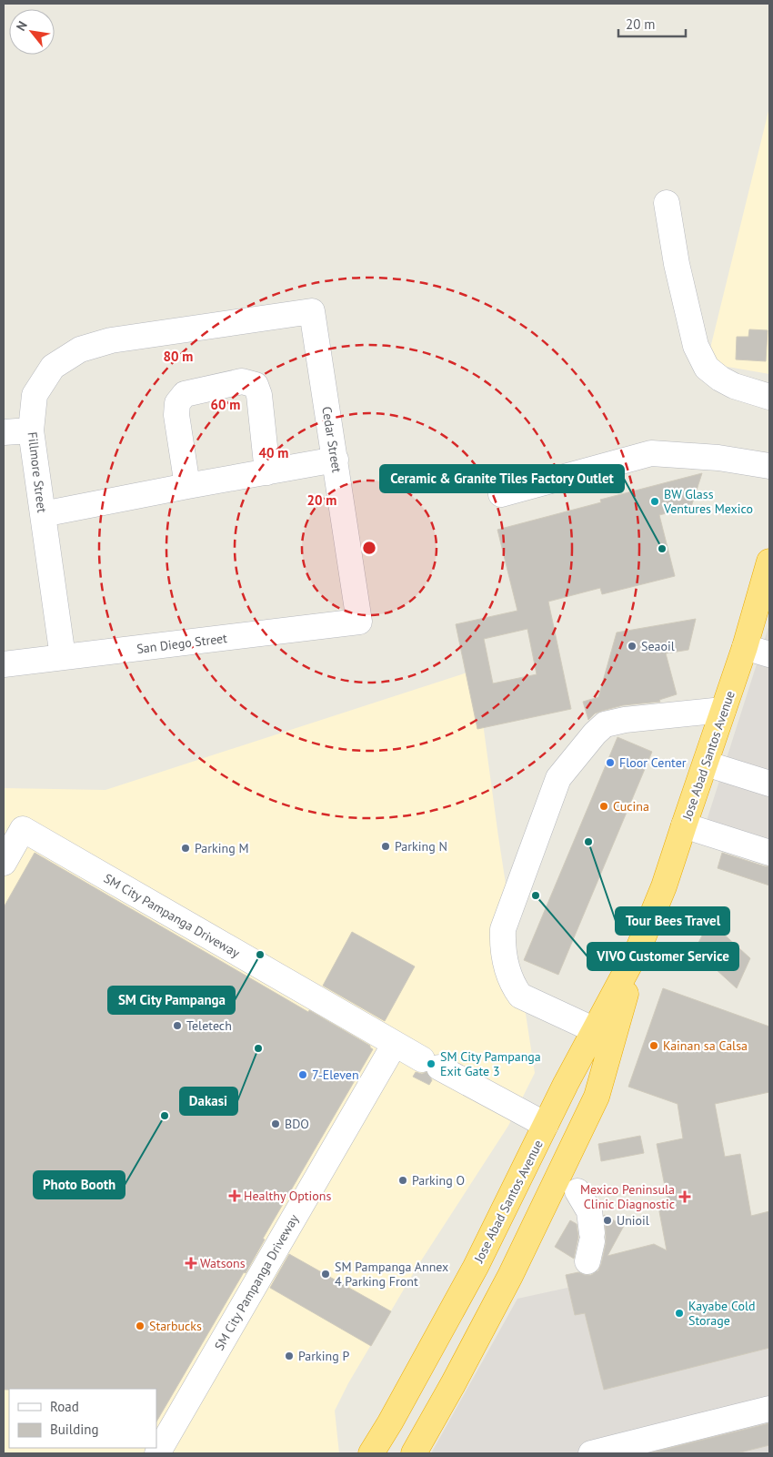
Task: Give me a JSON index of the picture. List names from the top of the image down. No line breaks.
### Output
{"streets":{"highway":["Jose Abad Santos Avenue"],"street":["Cedar Street","Fillmore Street","San Diego Street","SM City Pampanga Driveway"]},"crossings":[["Cedar Street","Fillmore Street"],["Cedar Street","San Diego Street"],["Fillmore Street","San Diego Street"]],"places":{"other":["BW Glass Ventures Mexico","Ceramic & Granite Tiles Factory Outlet","Seaoil","Floor Center","Cucina","Tour Bees Travel","Parking N","Parking M","VIVO Customer Service","SM City Pampanga","Teletech","Kainan sa Calsa","Dakasi","SM City Pampanga Exit Gate 3","7-Eleven","Photo Booth","BDO","Parking O","Unioil","SM Pampanga Annex 4 Parking Front","Kayabe Cold Storage","Starbucks","Parking P"],"health":["Healthy Options","Mexico Peninsula Clinic Diagnostic","Watsons"]},"legend":["Road","Building"],"scale_bar":"20 m","north":"top left","rings":["80 m","60 m","40 m","20 m"]}
